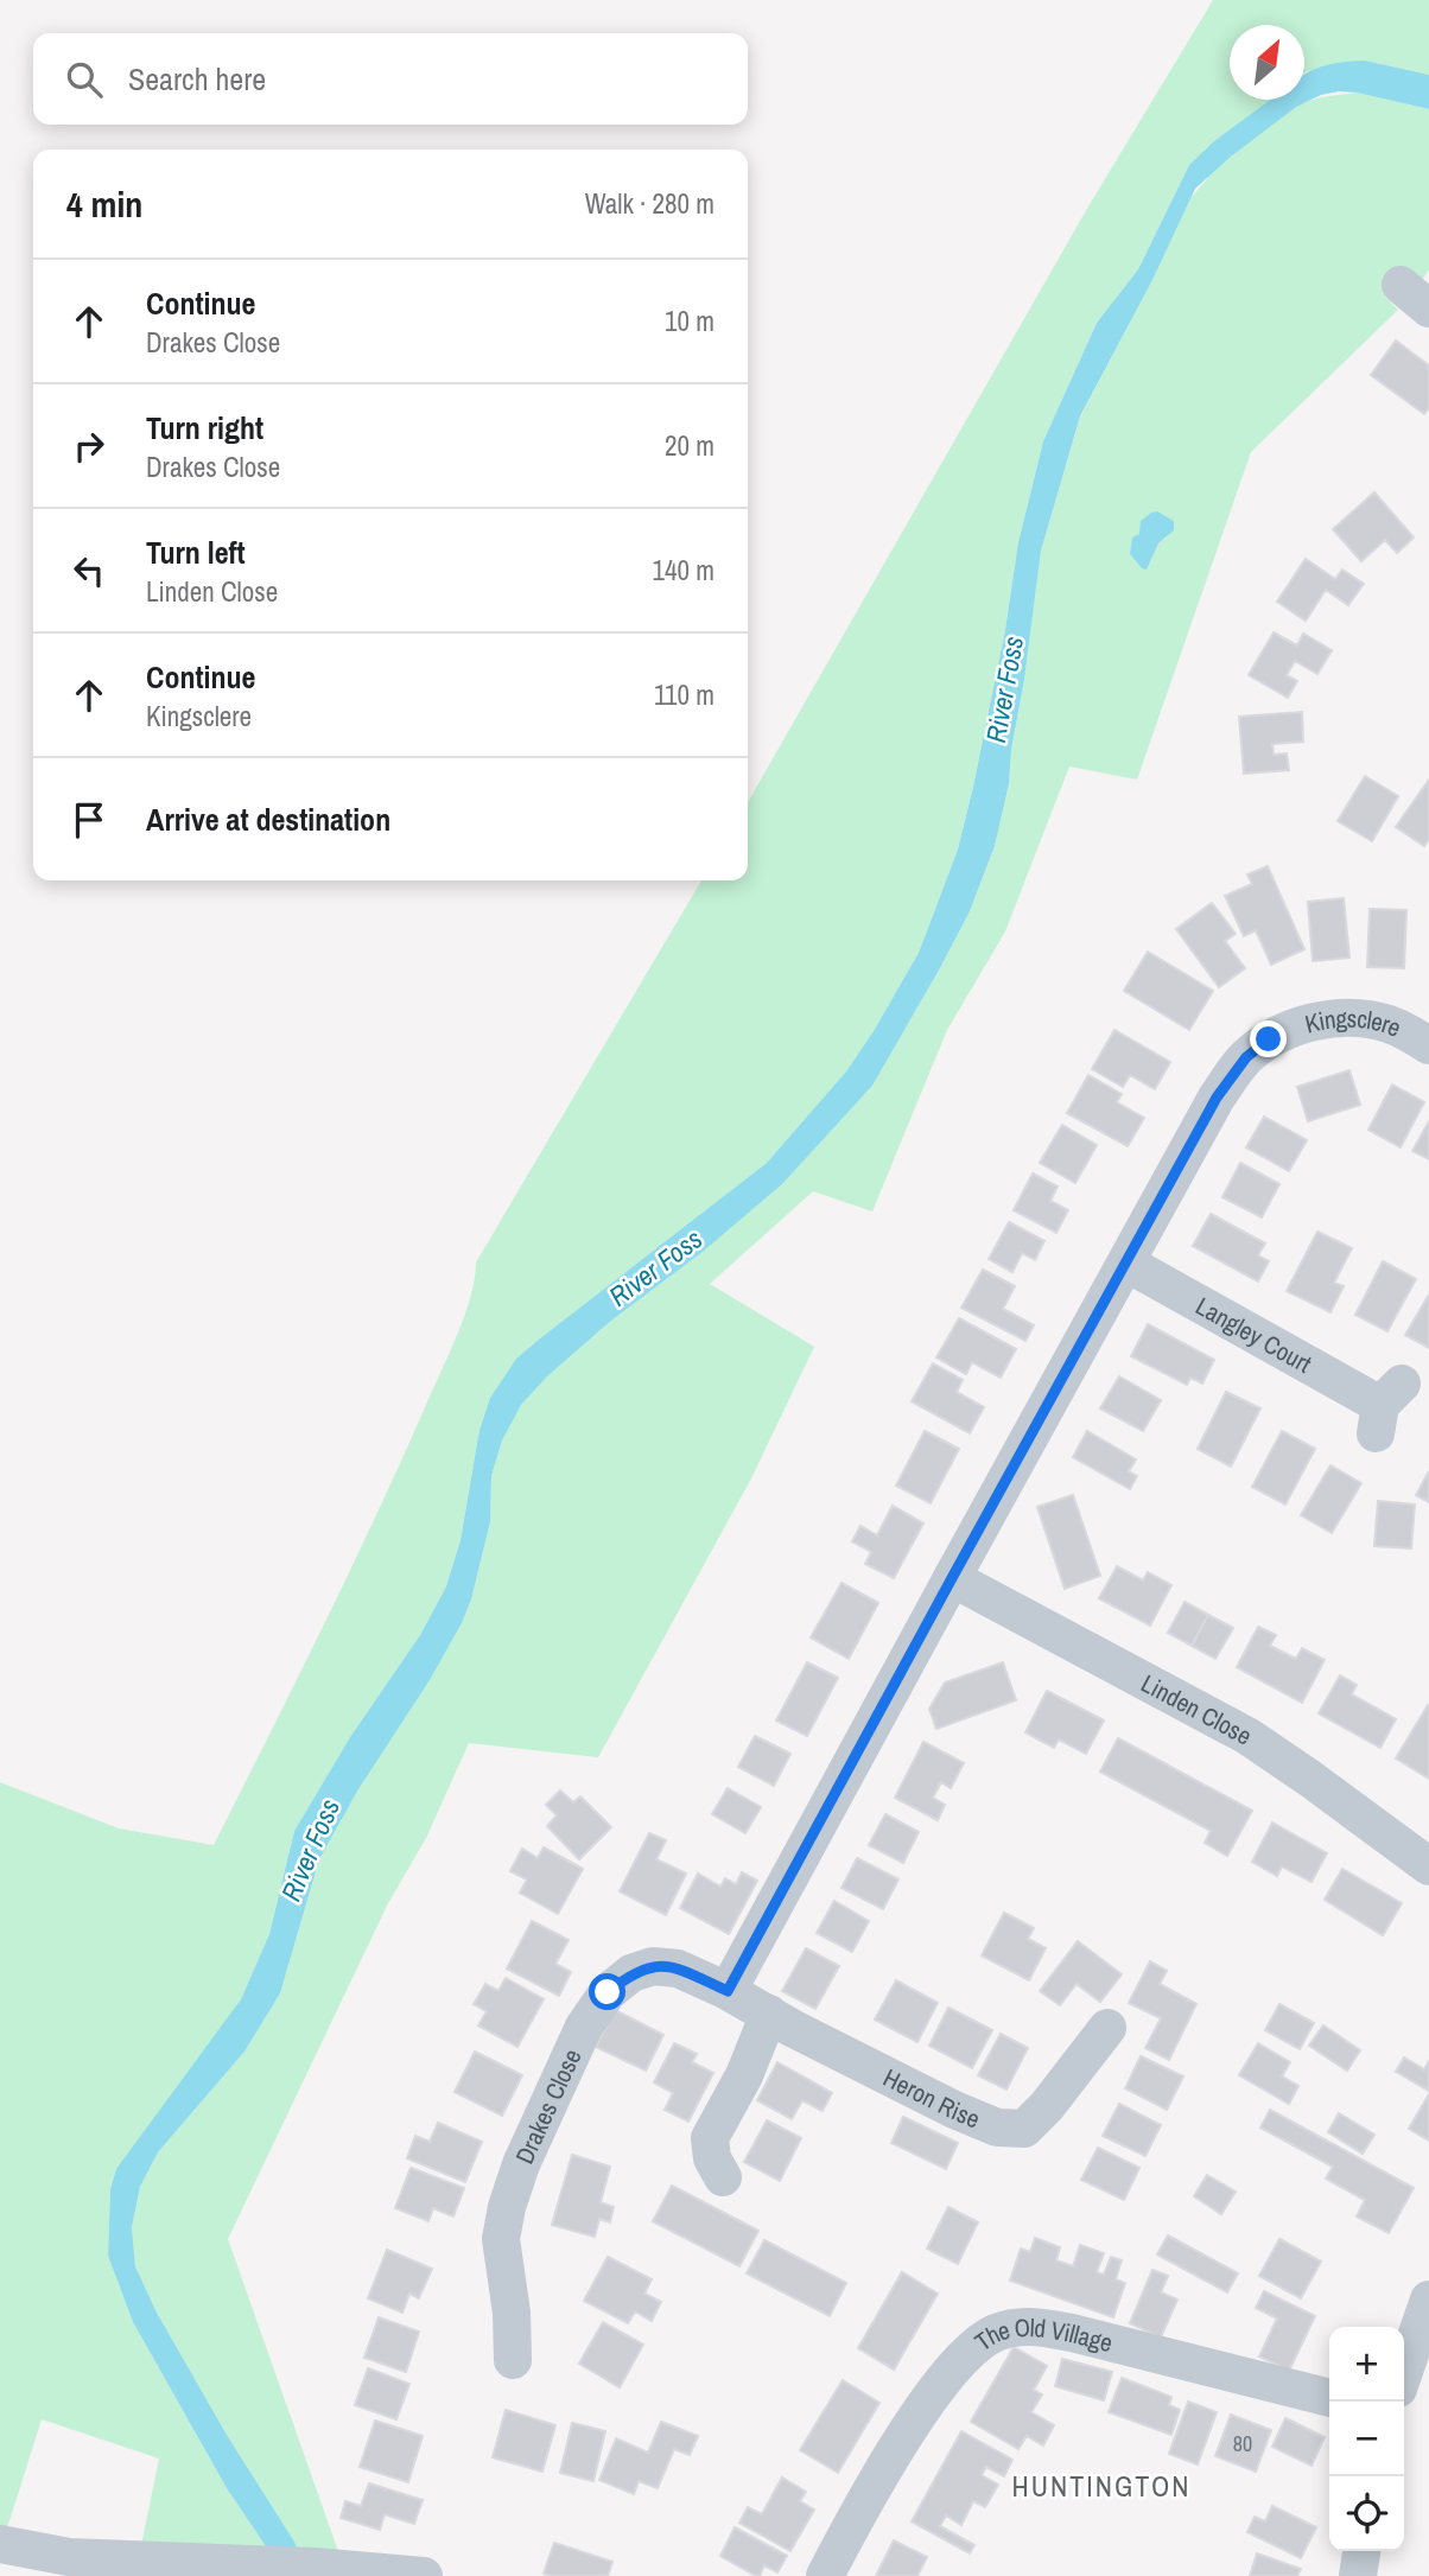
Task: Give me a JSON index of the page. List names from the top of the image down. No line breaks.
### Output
{"streets":{"street":["Kingsclere","Langley Court","Linden Close","Heron Rise","Drakes Close","The Old Village"]},"crossings":[["Kingsclere","Langley Court"],["Kingsclere","Linden Close"],["Heron Rise","Drakes Close"]],"districts":["HUNTINGTON"],"water":["River Foss"],"house_numbers":["80"],"north":"top right","page":{"search":"Search here","heading":["4 min","Walk · 280 m"],"list":[["Continue","Drakes Close","10 m"],["Turn right","Drakes Close","20 m"],["Turn left","Linden Close","140 m"],["Continue","Kingsclere","110 m"],"Arrive at destination"],"map_buttons":["+","−"]}}
